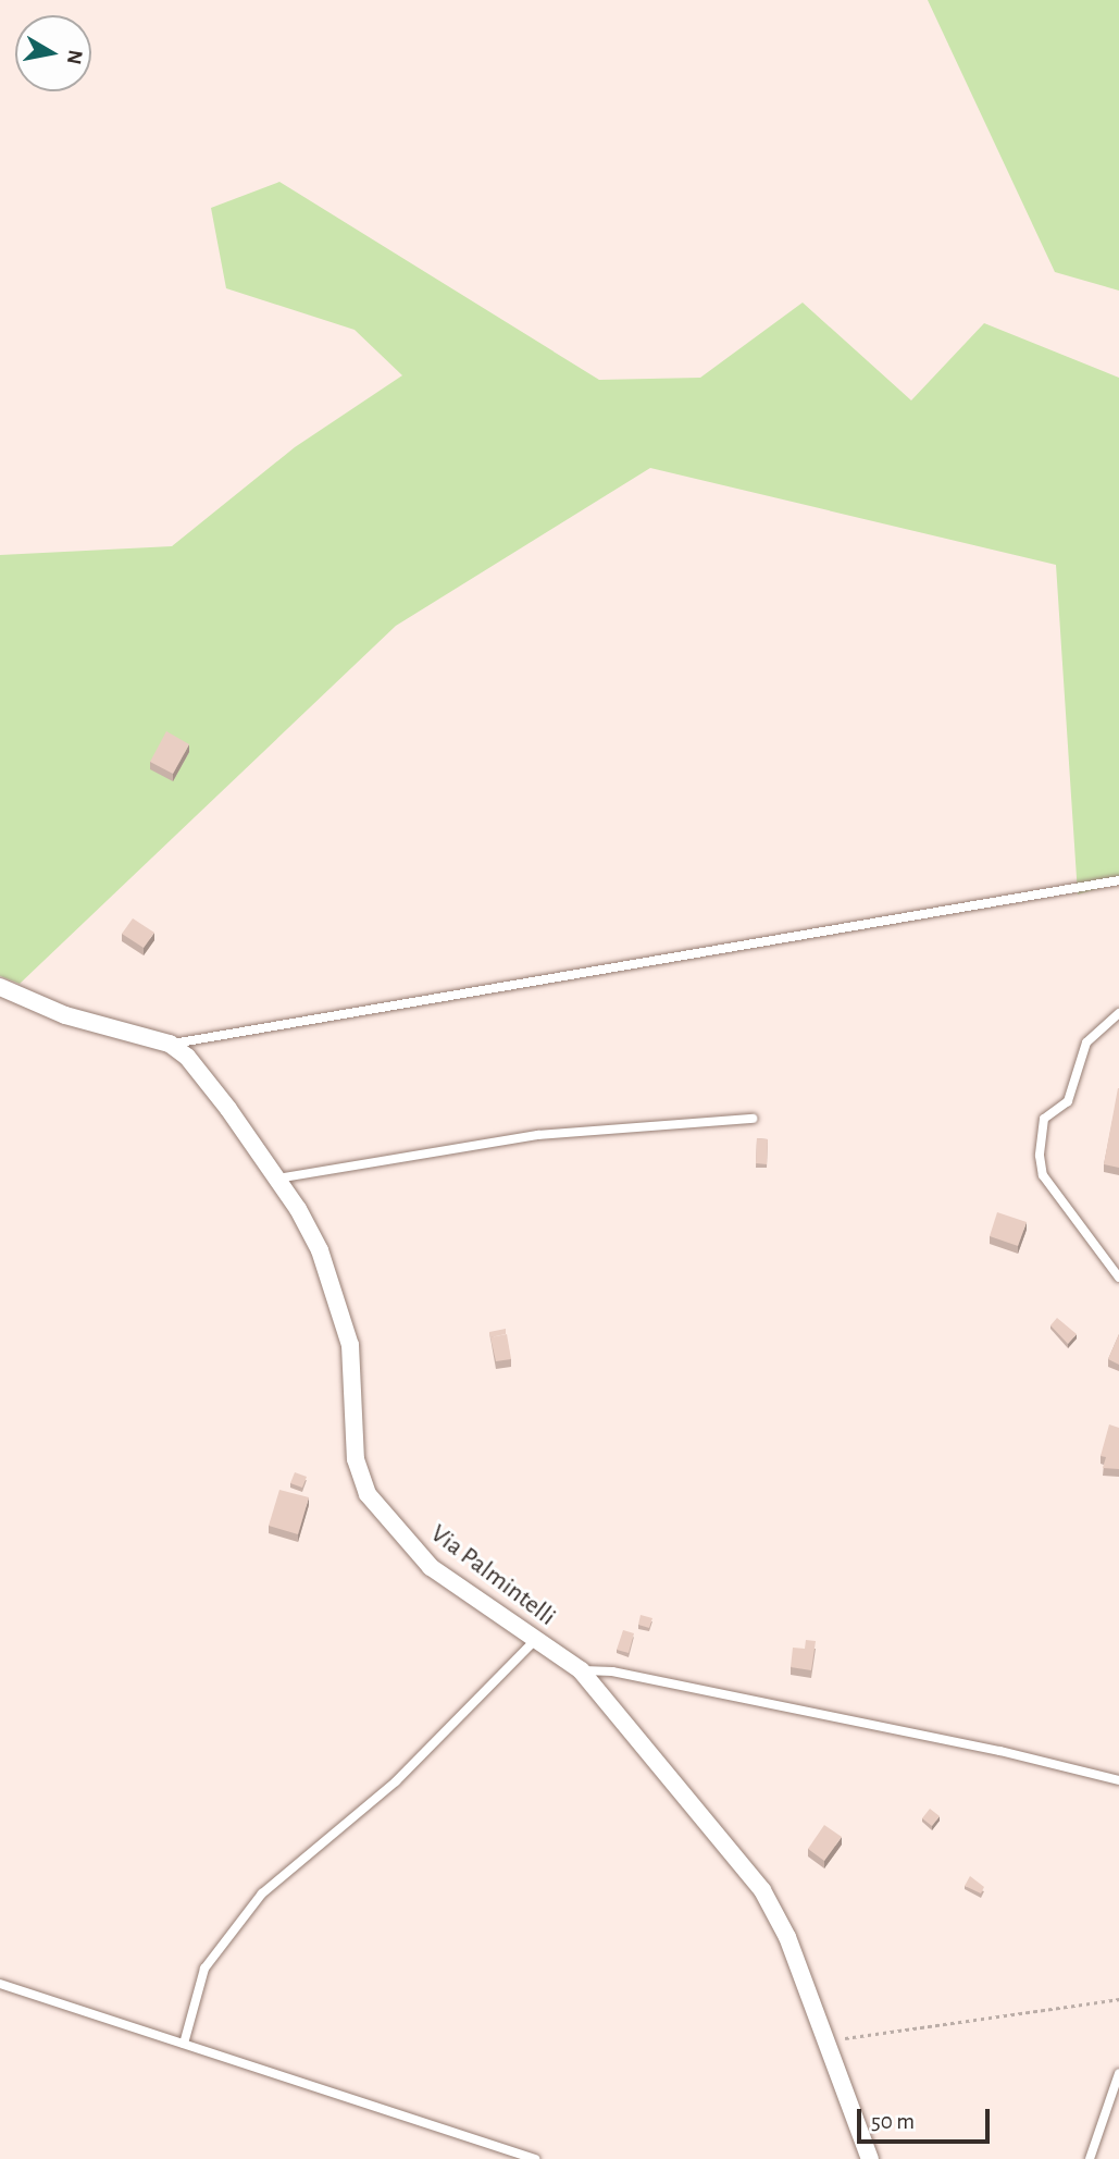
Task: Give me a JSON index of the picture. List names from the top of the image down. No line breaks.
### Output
{"streets":{"street":["Via Palmintelli"]},"scale_bar":"50 m","north":"right"}
